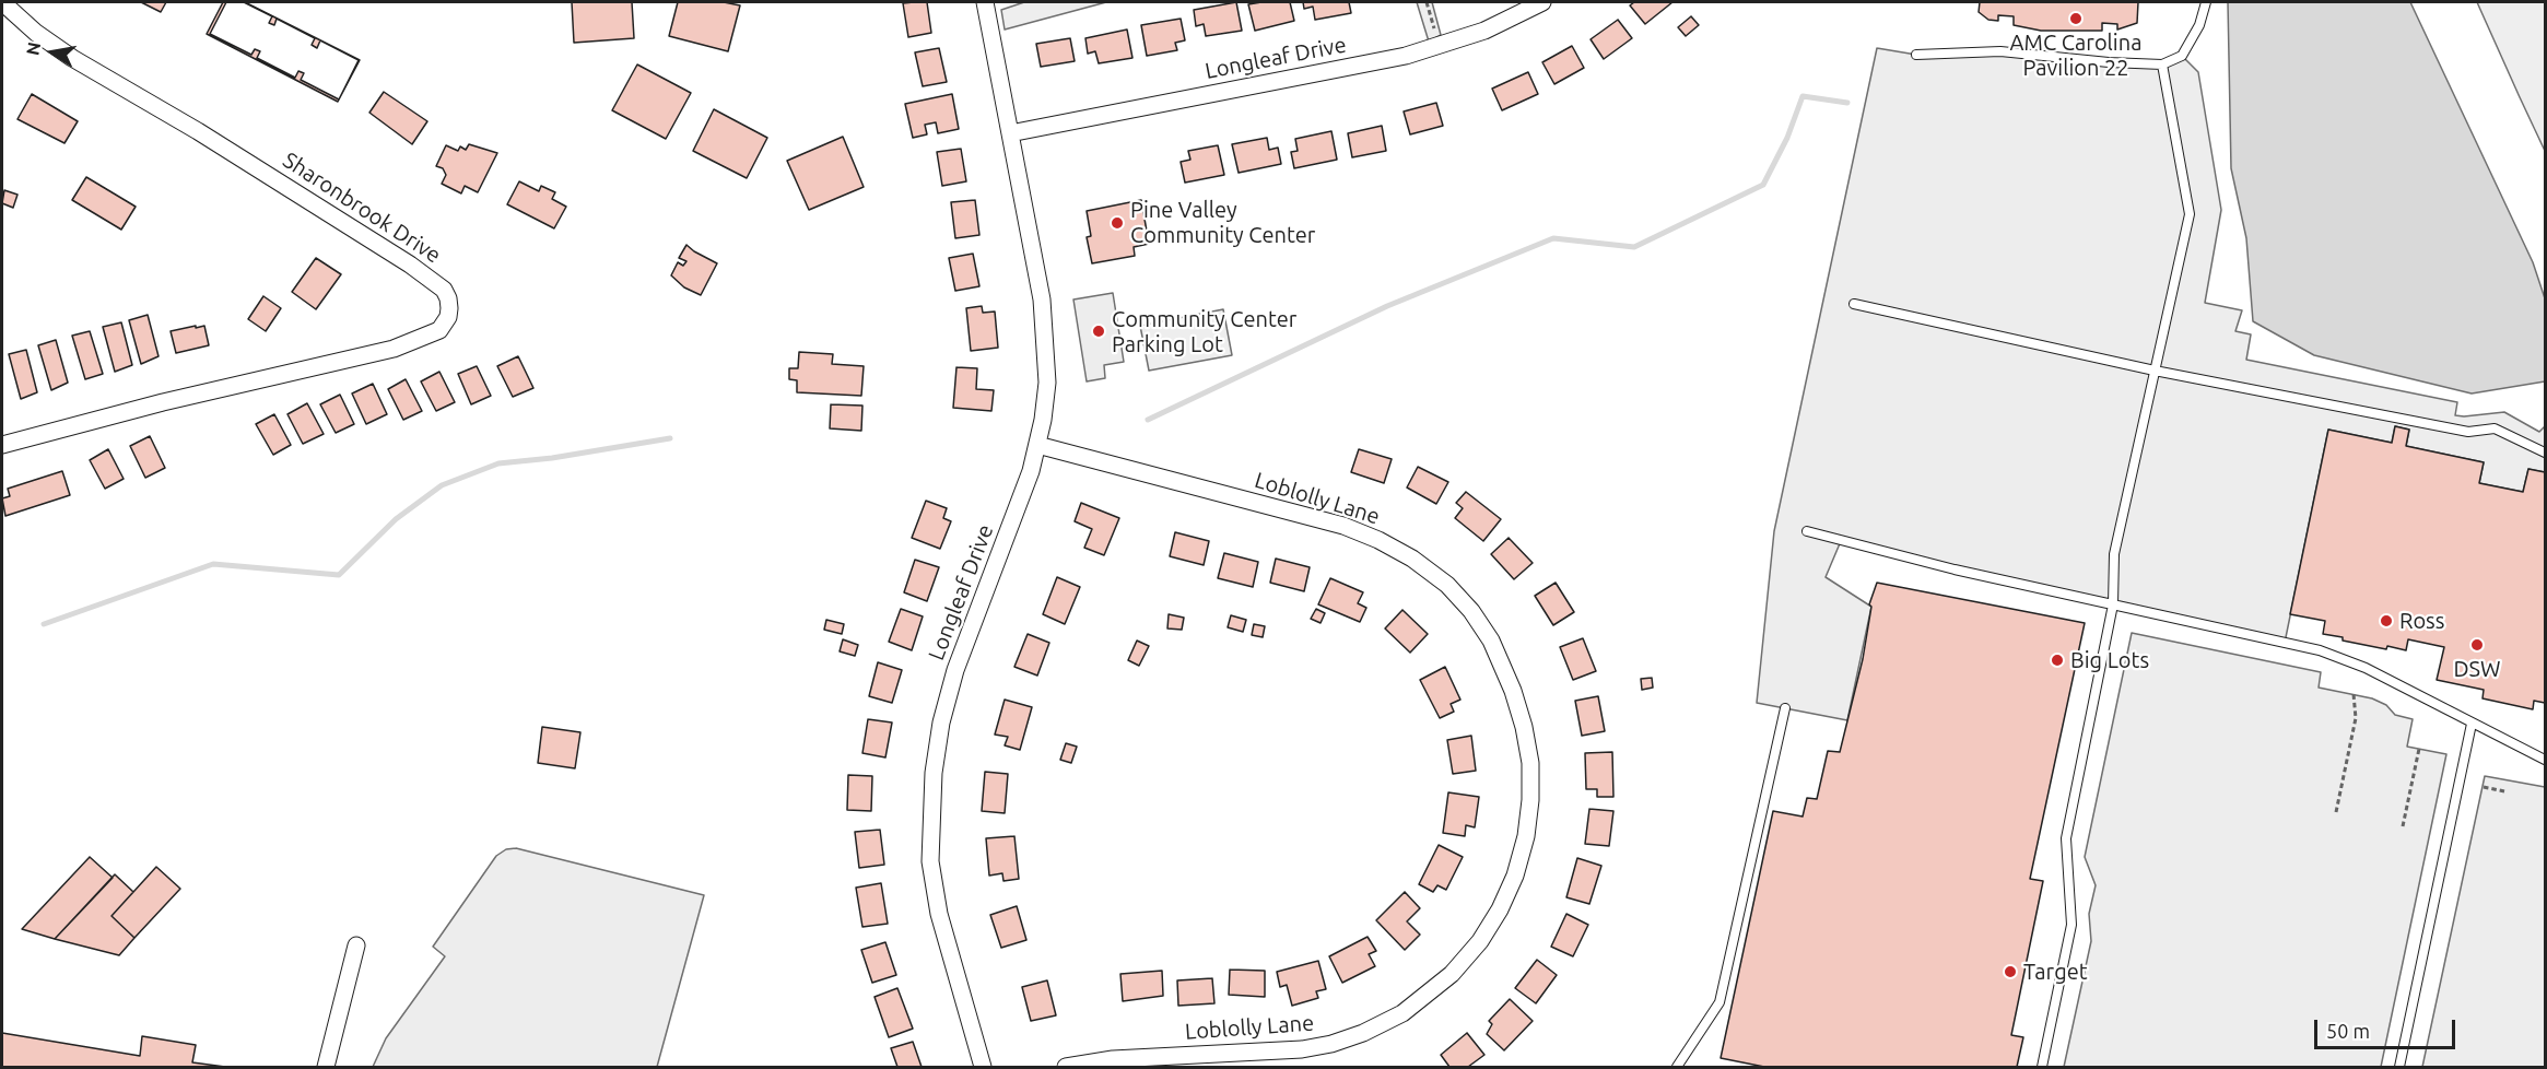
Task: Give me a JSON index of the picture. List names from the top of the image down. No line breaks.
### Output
{"streets":{"street":["Longleaf Drive","Sharonbrook Drive","Loblolly Lane"]},"crossings":[["Longleaf Drive","Loblolly Lane"]],"places":["AMC Carolina Pavilion 22","Pine Valley Community Center","Community Center Parking Lot","Ross","DSW","Big Lots","Target"],"scale_bar":"50 m","north":"left"}
